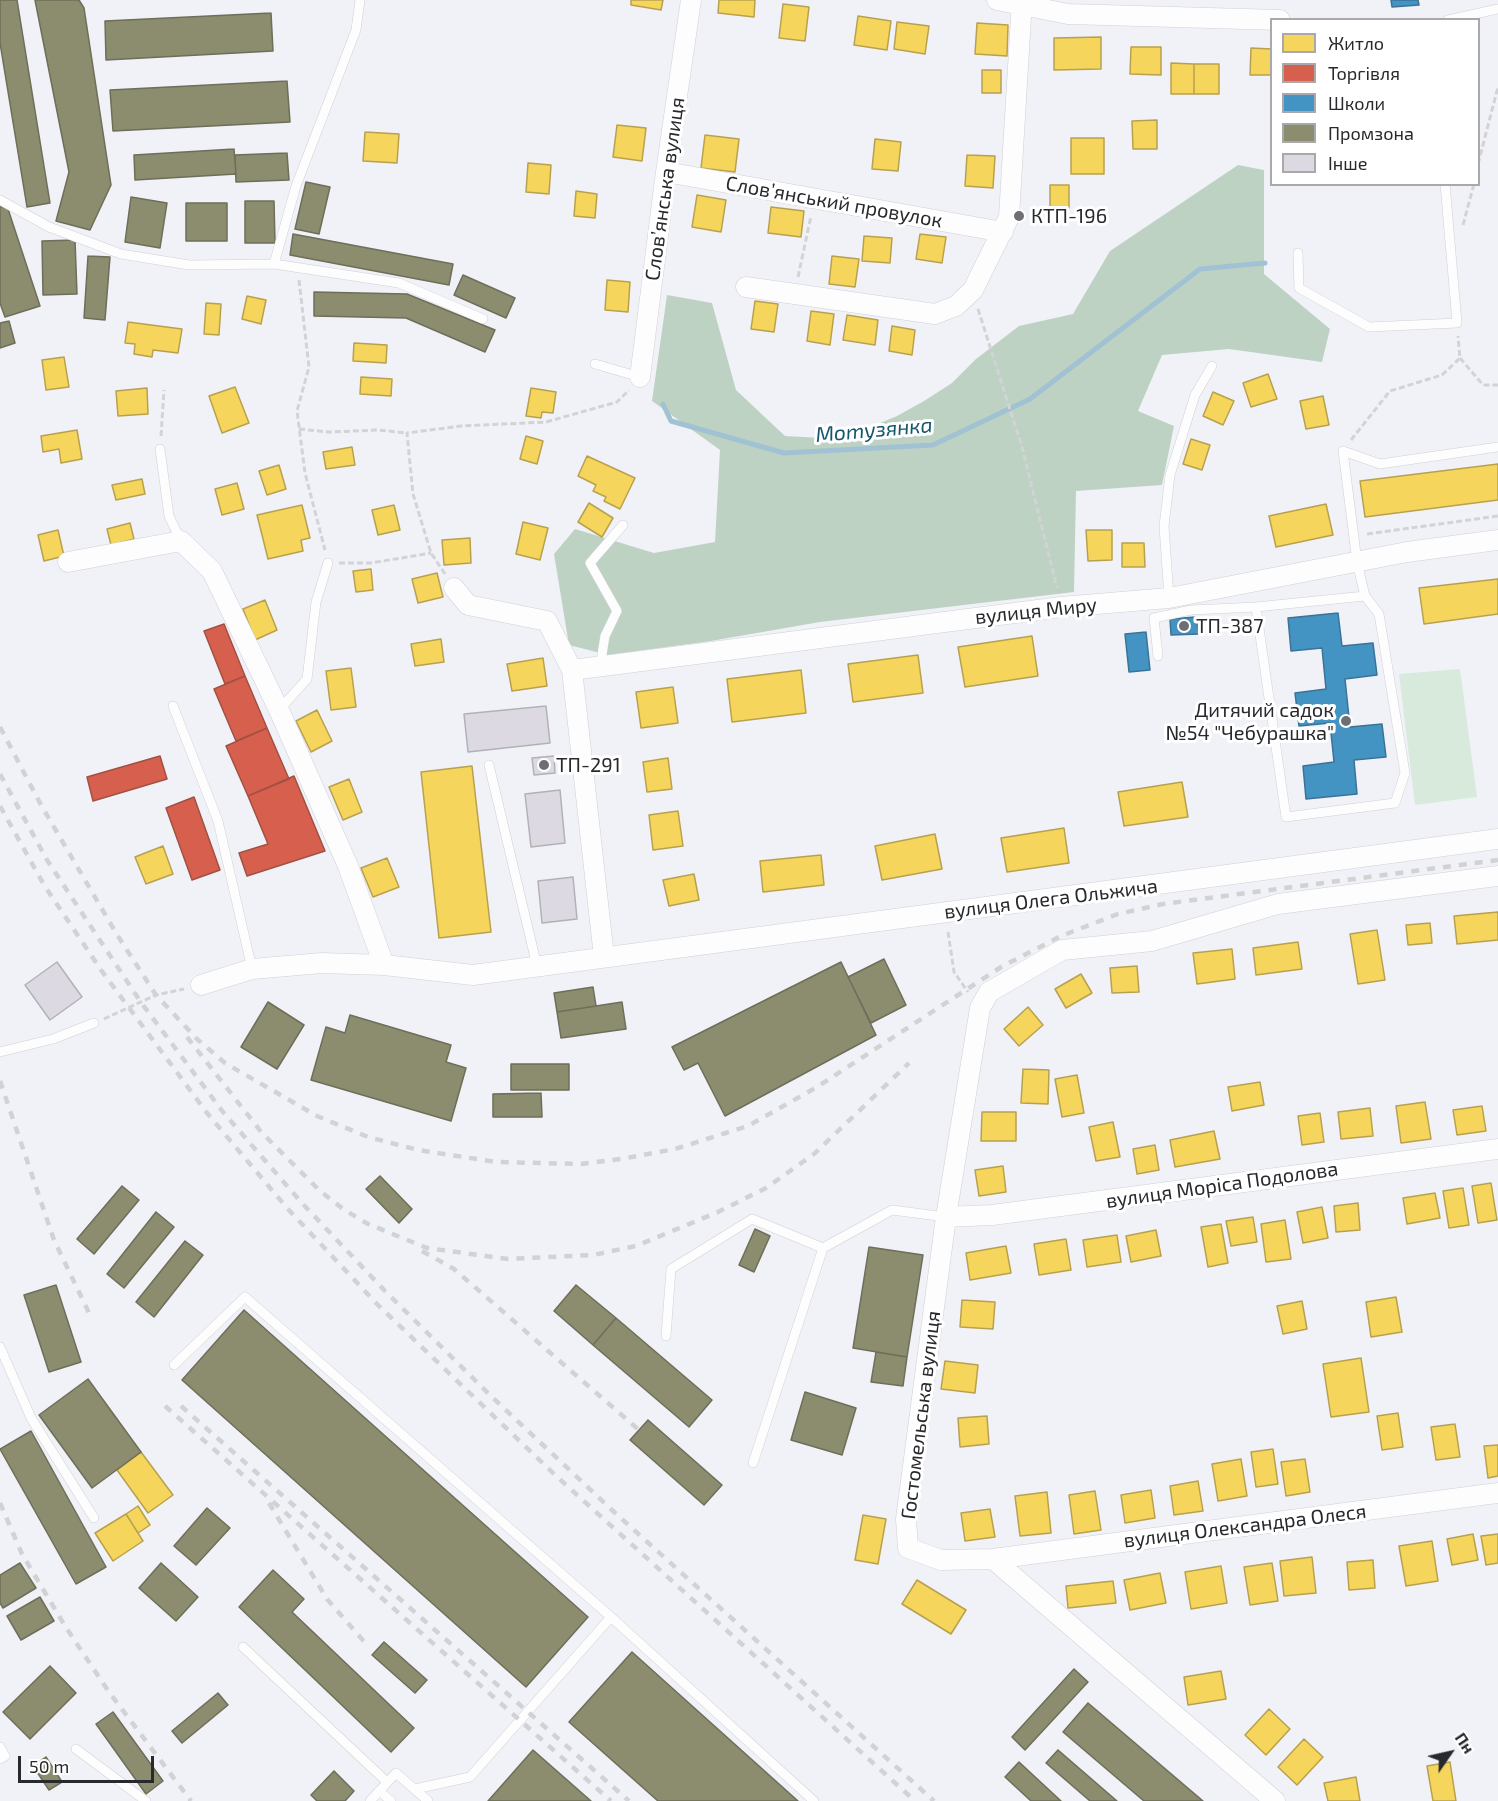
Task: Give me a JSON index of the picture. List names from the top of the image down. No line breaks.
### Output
{"streets":{"street":["Словʼянська вулиця","Словʼянський провулок","вулиця Миру","вулиця Олега Ольжича","вулиця Моріса Подолова","Гостомельська вулиця","вулиця Олександра Олеся"]},"crossings":[["Словʼянська вулиця","Словʼянський провулок"],["вулиця Моріса Подолова","Гостомельська вулиця"],["Гостомельська вулиця","вулиця Олександра Олеся"]],"water":["Мотузянка"],"places":["КТП-196","ТП-387","Дитячий садок №54 \"Чебурашка\"","ТП-291"],"legend":["Житло","Торгівля","Школи","Промзона","Інше"],"scale_bar":"50 m","north":"top right"}
